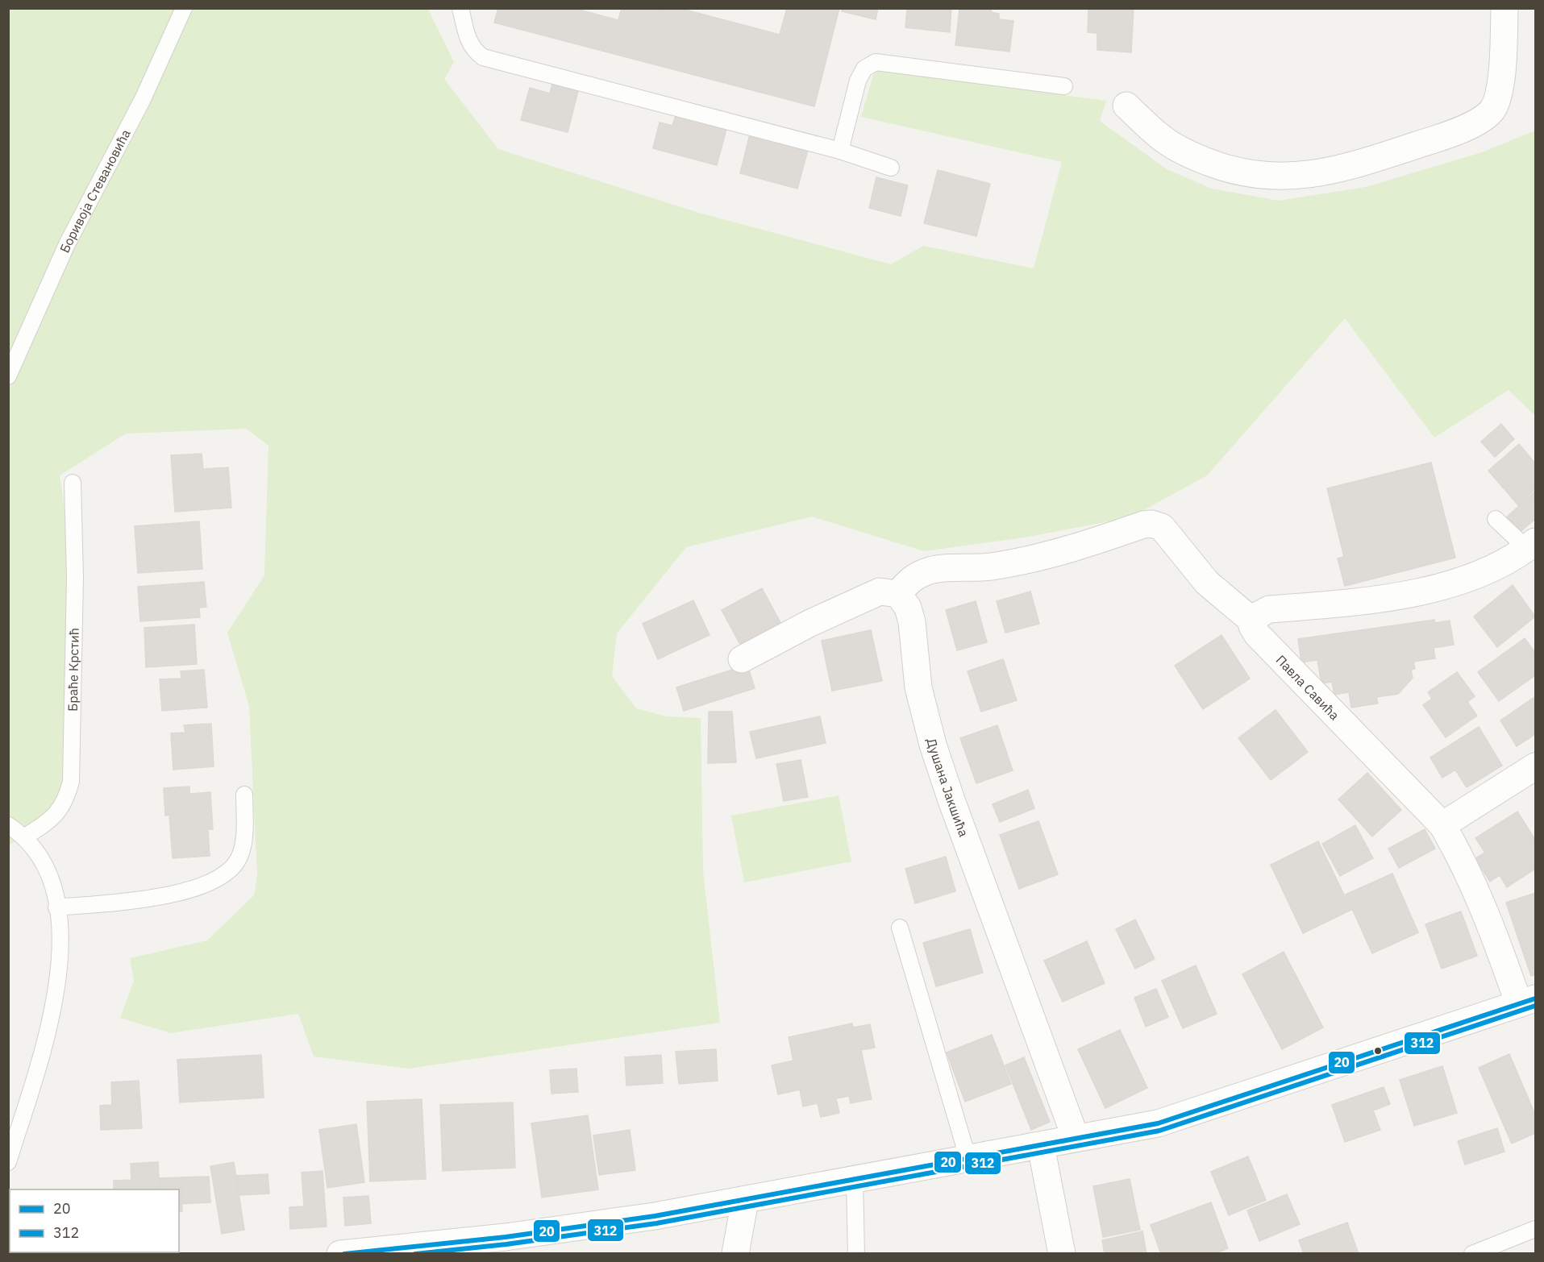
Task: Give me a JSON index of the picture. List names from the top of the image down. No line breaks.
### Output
{"streets":{"street":["Павла Савића","Душана Јакшића"],"lane":["Боривоја Стевановића","Браће Крстић"]},"lines":["transit line 20","transit line 312"],"legend":["20","312"]}
